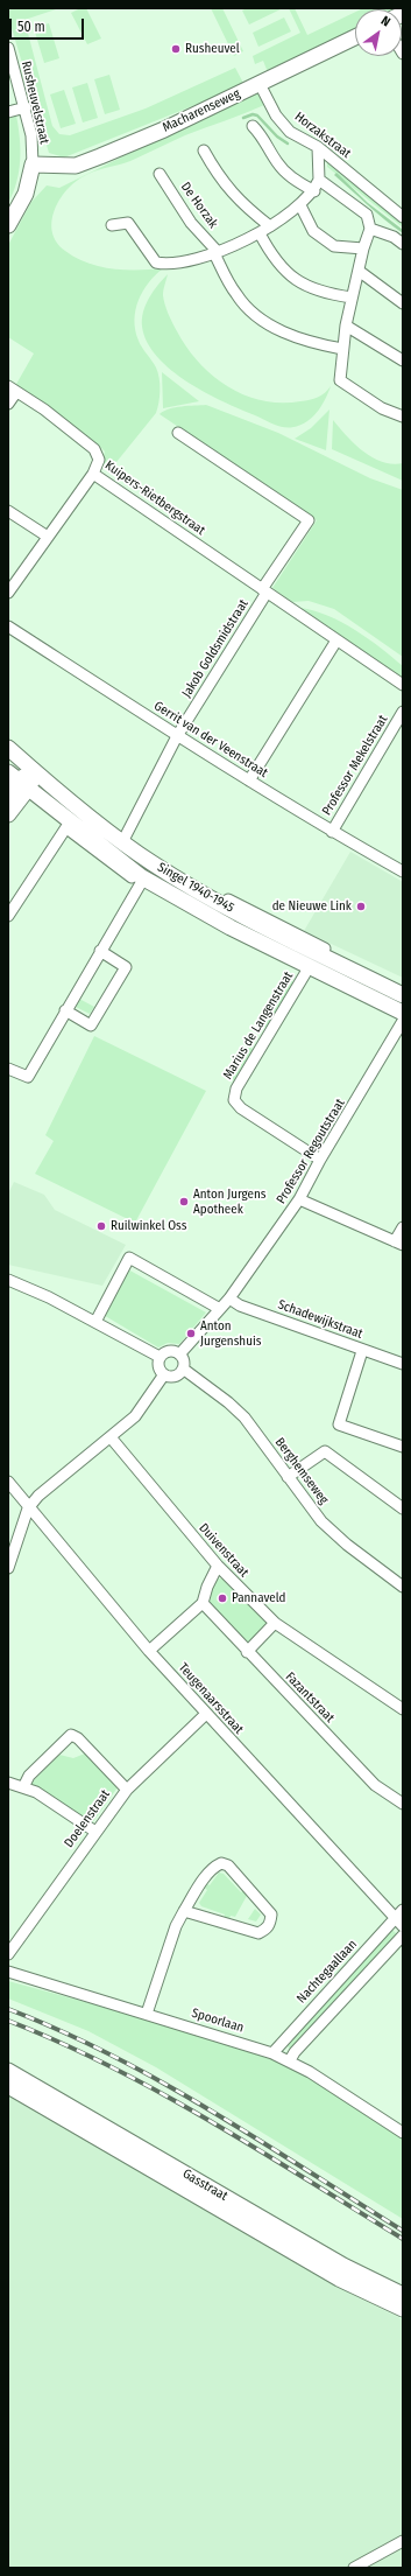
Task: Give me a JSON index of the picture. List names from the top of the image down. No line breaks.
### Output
{"streets":{"street":["Rusheuvelstraat","Macharenseweg","Horzakstraat","De Horzak","Kuipers-Rietbergstraat","Jakob Goldsmidstraat","Gerrit van der Veenstraat","Professor Mekelstraat","Singel 1940-1945","Marius de Langenstraat","Professor Regoutstraat","Schadewijkstraat","Berghemseweg","Duivenstraat","Fazantstraat","Teugenaarsstraat","Doelenstraat","Nachtegaallaan","Spoorlaan","Gasstraat"]},"crossings":[["Rusheuvelstraat","Macharenseweg"],["Macharenseweg","Horzakstraat"],["Kuipers-Rietbergstraat","Jakob Goldsmidstraat"],["Jakob Goldsmidstraat","Gerrit van der Veenstraat"],["Jakob Goldsmidstraat","Singel 1940-1945"],["Gerrit van der Veenstraat","Professor Mekelstraat"],["Singel 1940-1945","Marius de Langenstraat"],["Marius de Langenstraat","Professor Regoutstraat"],["Professor Regoutstraat","Schadewijkstraat"],["Professor Regoutstraat","Berghemseweg"],["Teugenaarsstraat","Doelenstraat"],["Teugenaarsstraat","Nachtegaallaan"],["Nachtegaallaan","Spoorlaan"]],"places":["Rusheuvel","de Nieuwe Link","Anton Jurgens Apotheek","Ruilwinkel Oss","Anton Jurgenshuis","Pannaveld"],"scale_bar":"50 m","north":"top right"}
